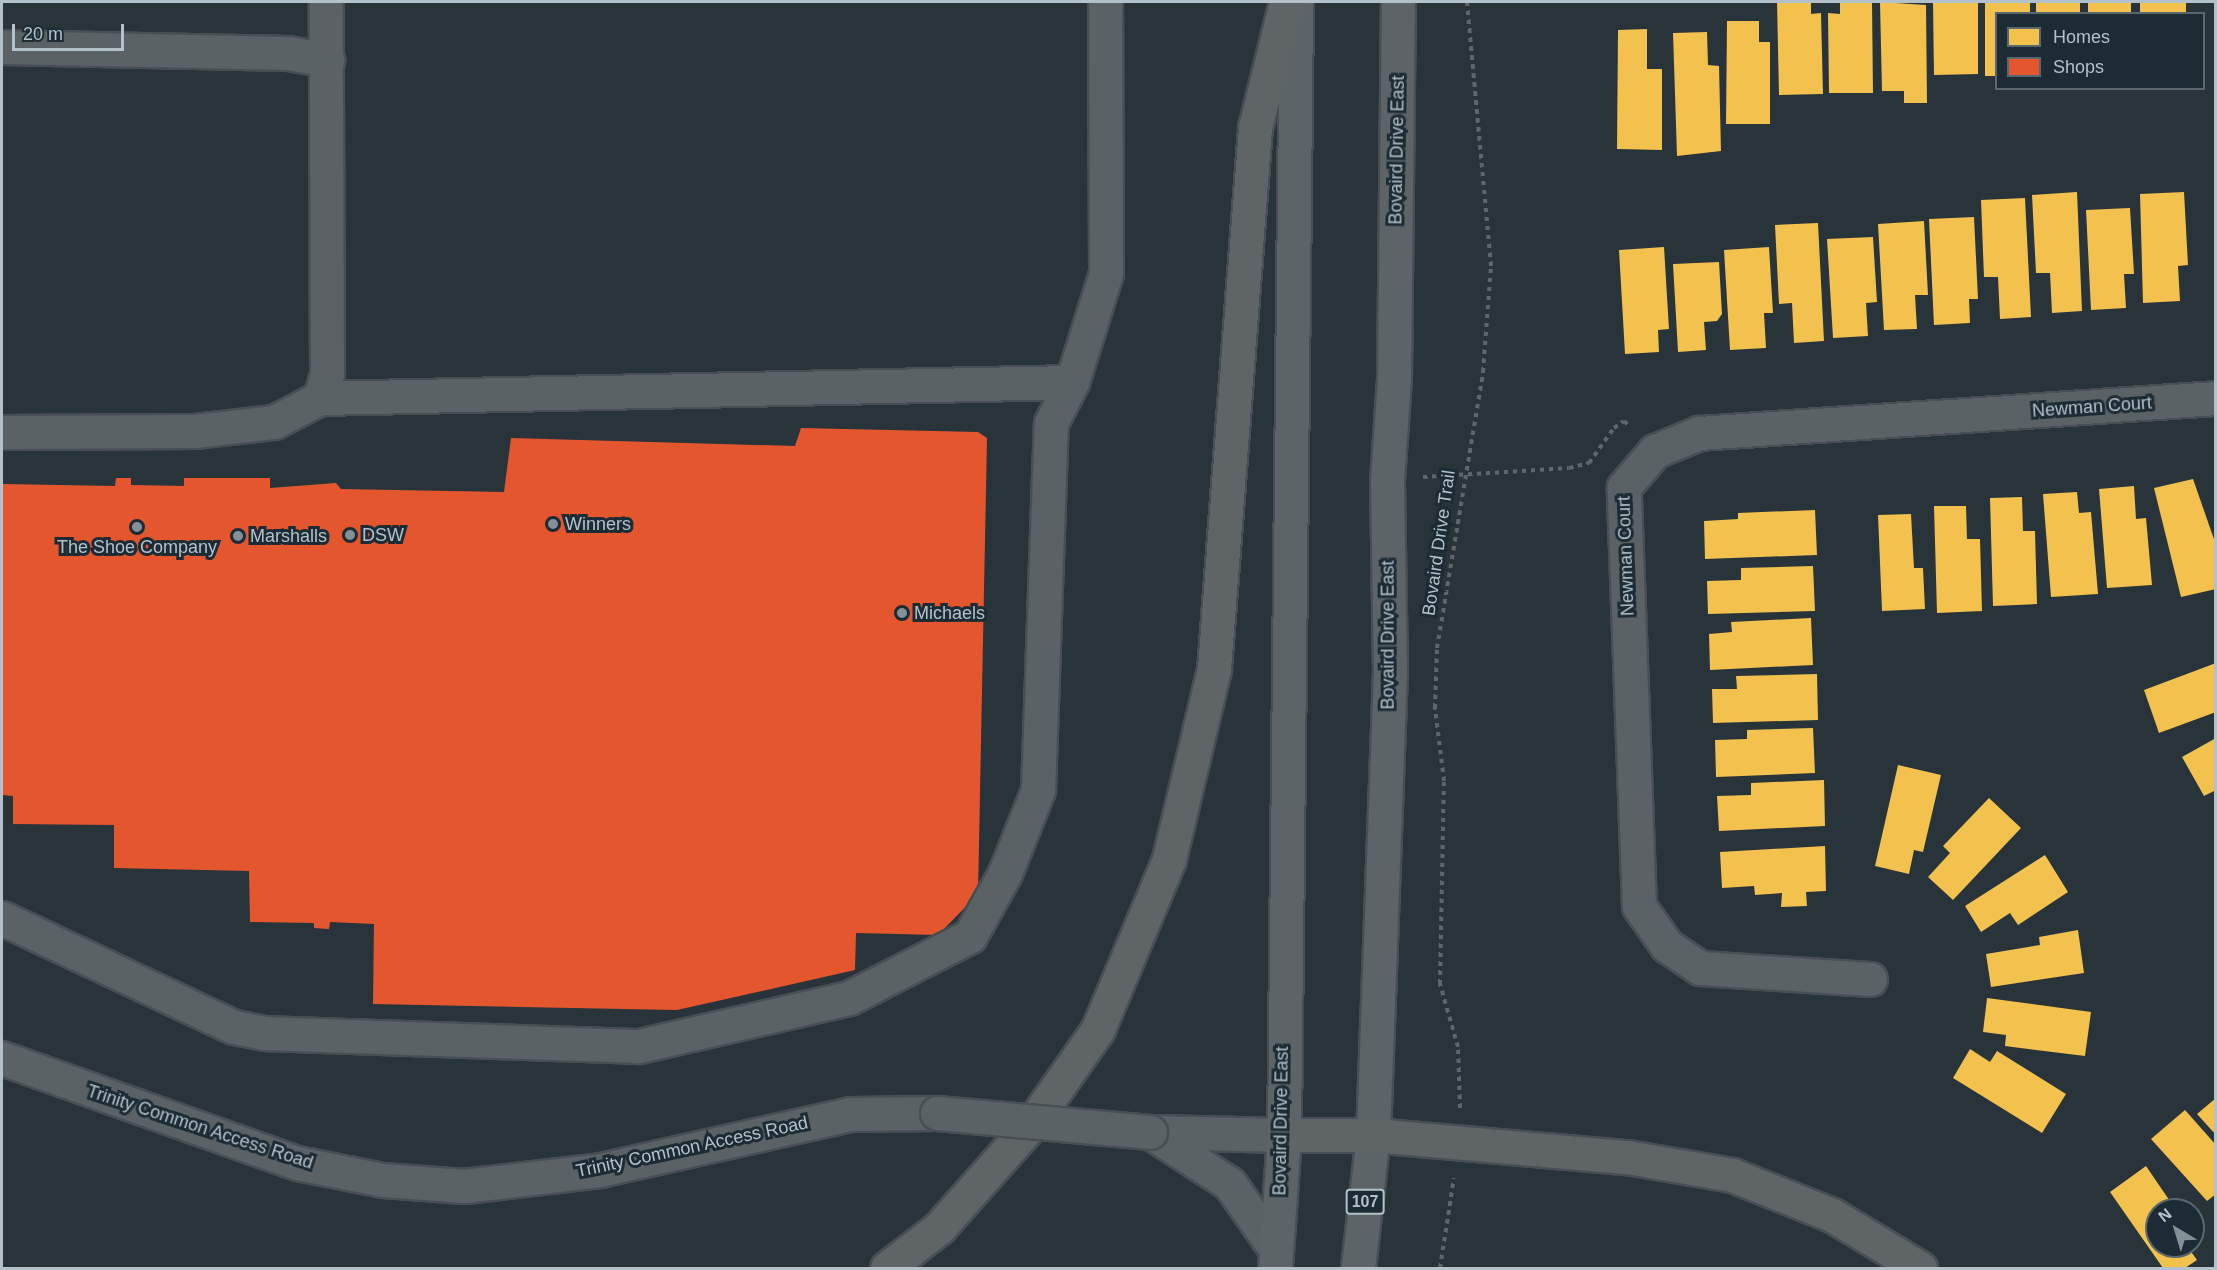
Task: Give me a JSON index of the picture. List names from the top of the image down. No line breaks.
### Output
{"streets":{"main road":["Bovaird Drive East","107"],"street":["Newman Court","Trinity Common Access Road"],"path":["Bovaird Drive Trail"]},"crossings":[["Bovaird Drive East","Trinity Common Access Road"]],"places":["Winners","The Shoe Company","DSW","Marshalls","Michaels"],"legend":["Homes","Shops"],"scale_bar":"20 m","north":"top left"}
